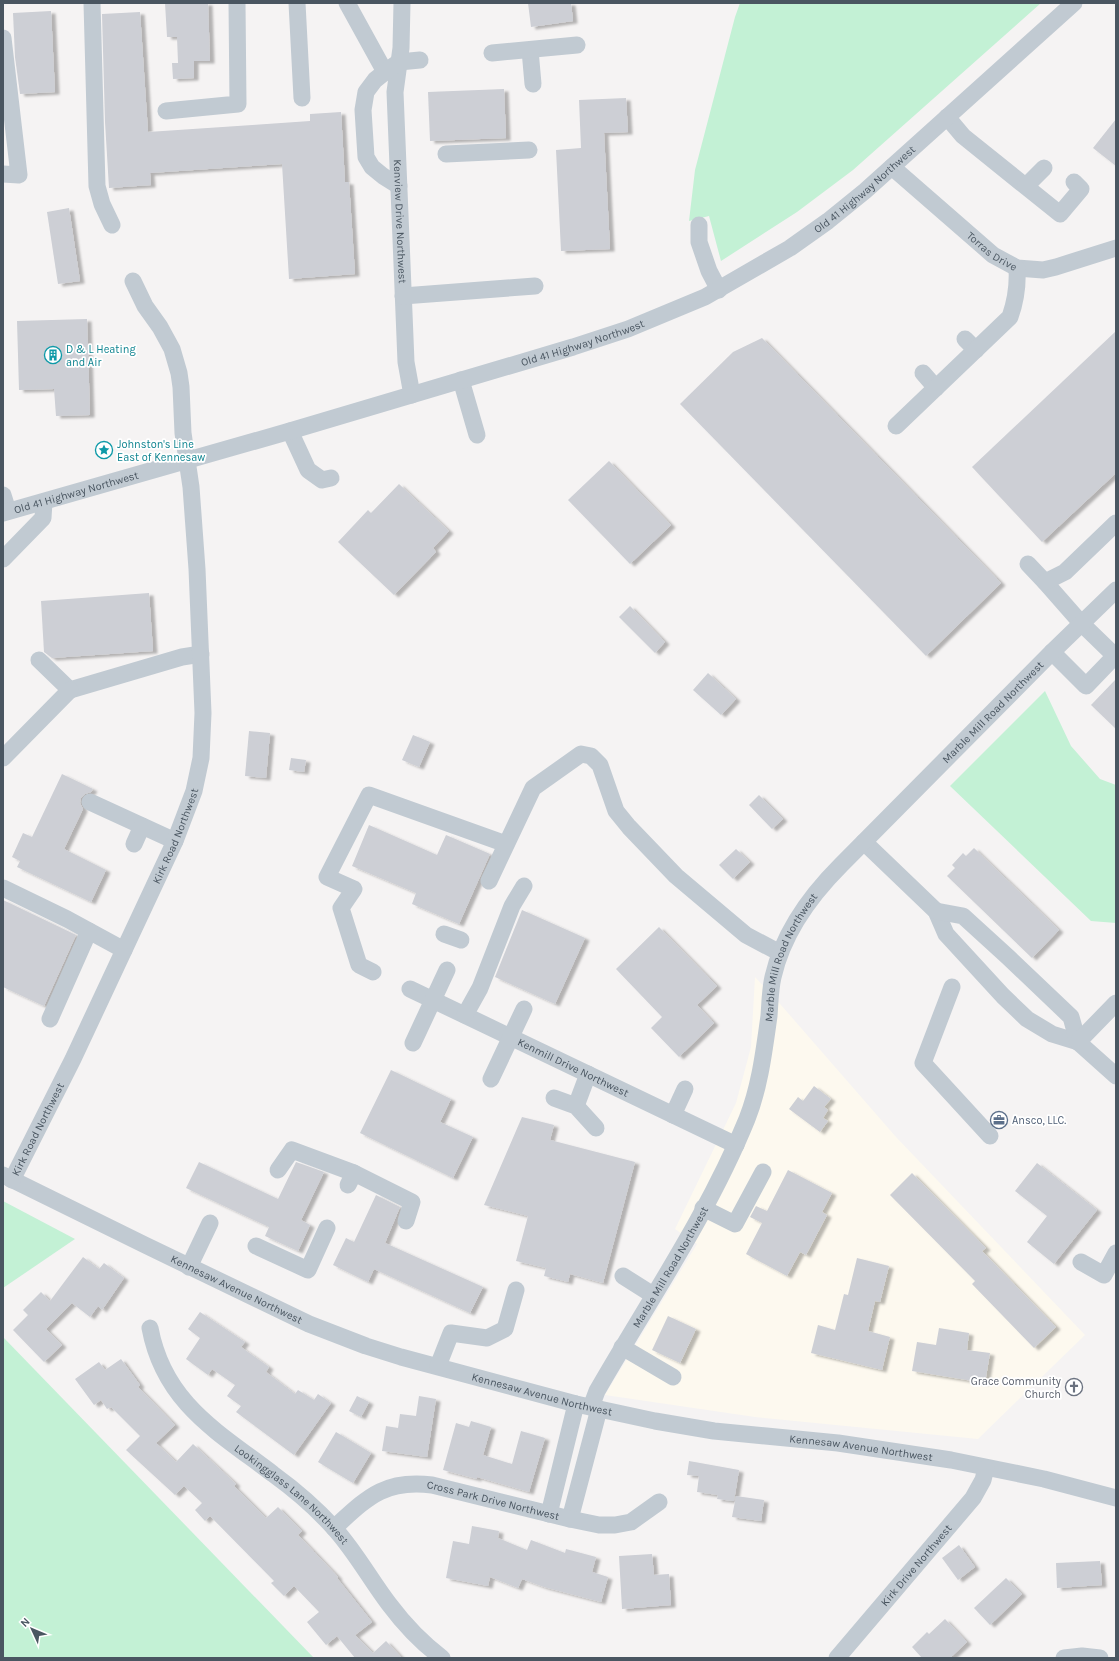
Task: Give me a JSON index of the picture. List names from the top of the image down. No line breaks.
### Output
{"streets":{"street":["Old 41 Highway Northwest","Kenview Drive Northwest","Torras Drive","Marble Mill Road Northwest","Kirk Road Northwest","Kenmill Drive Northwest","Kennesaw Avenue Northwest","Lookingglass Lane Northwest","Cross Park Drive Northwest","Kirk Drive Northwest"]},"crossings":[["Old 41 Highway Northwest","Kenview Drive Northwest"],["Old 41 Highway Northwest","Torras Drive"],["Old 41 Highway Northwest","Kirk Road Northwest"],["Marble Mill Road Northwest","Kenmill Drive Northwest"],["Marble Mill Road Northwest","Kennesaw Avenue Northwest"],["Kirk Road Northwest","Kennesaw Avenue Northwest"],["Kennesaw Avenue Northwest","Kirk Drive Northwest"],["Lookingglass Lane Northwest","Cross Park Drive Northwest"]],"places":{"building":["D & L Heating and Air"],"place":["Johnston's Line East of Kennesaw"],"office":["Ansco, LLC."],"church":["Grace Community Church"]},"north":"top left"}
